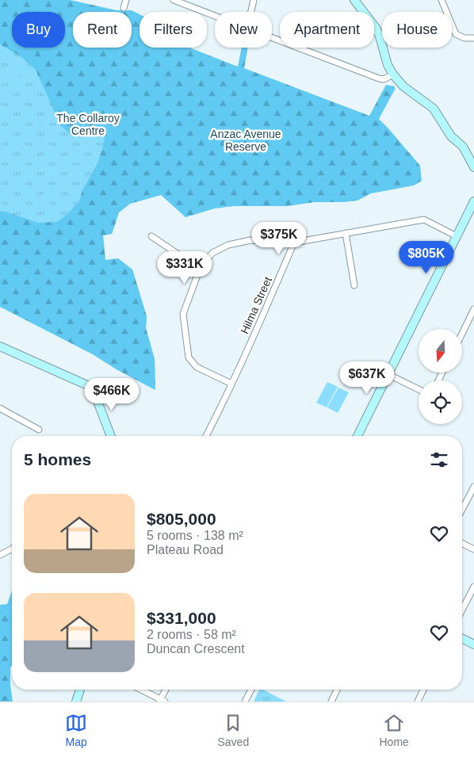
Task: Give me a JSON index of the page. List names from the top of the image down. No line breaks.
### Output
{"streets":{"street":["Hilma Street"]},"parks":["The Collaroy Centre","Anzac Avenue Reserve"],"north":"bottom","page":{"chip":["Buy","Rent","Filters","New","Apartment","House"],"price":["$375K","$805K","$331K","$637K","$466K"],"heading":"5 homes","list":[{"name":"$805,000","note":"5 rooms · 138 m² · Plateau Road"},{"name":"$331,000","note":"2 rooms · 58 m² · Duncan Crescent"}],"tabs":["Map","Saved","Home"]}}
